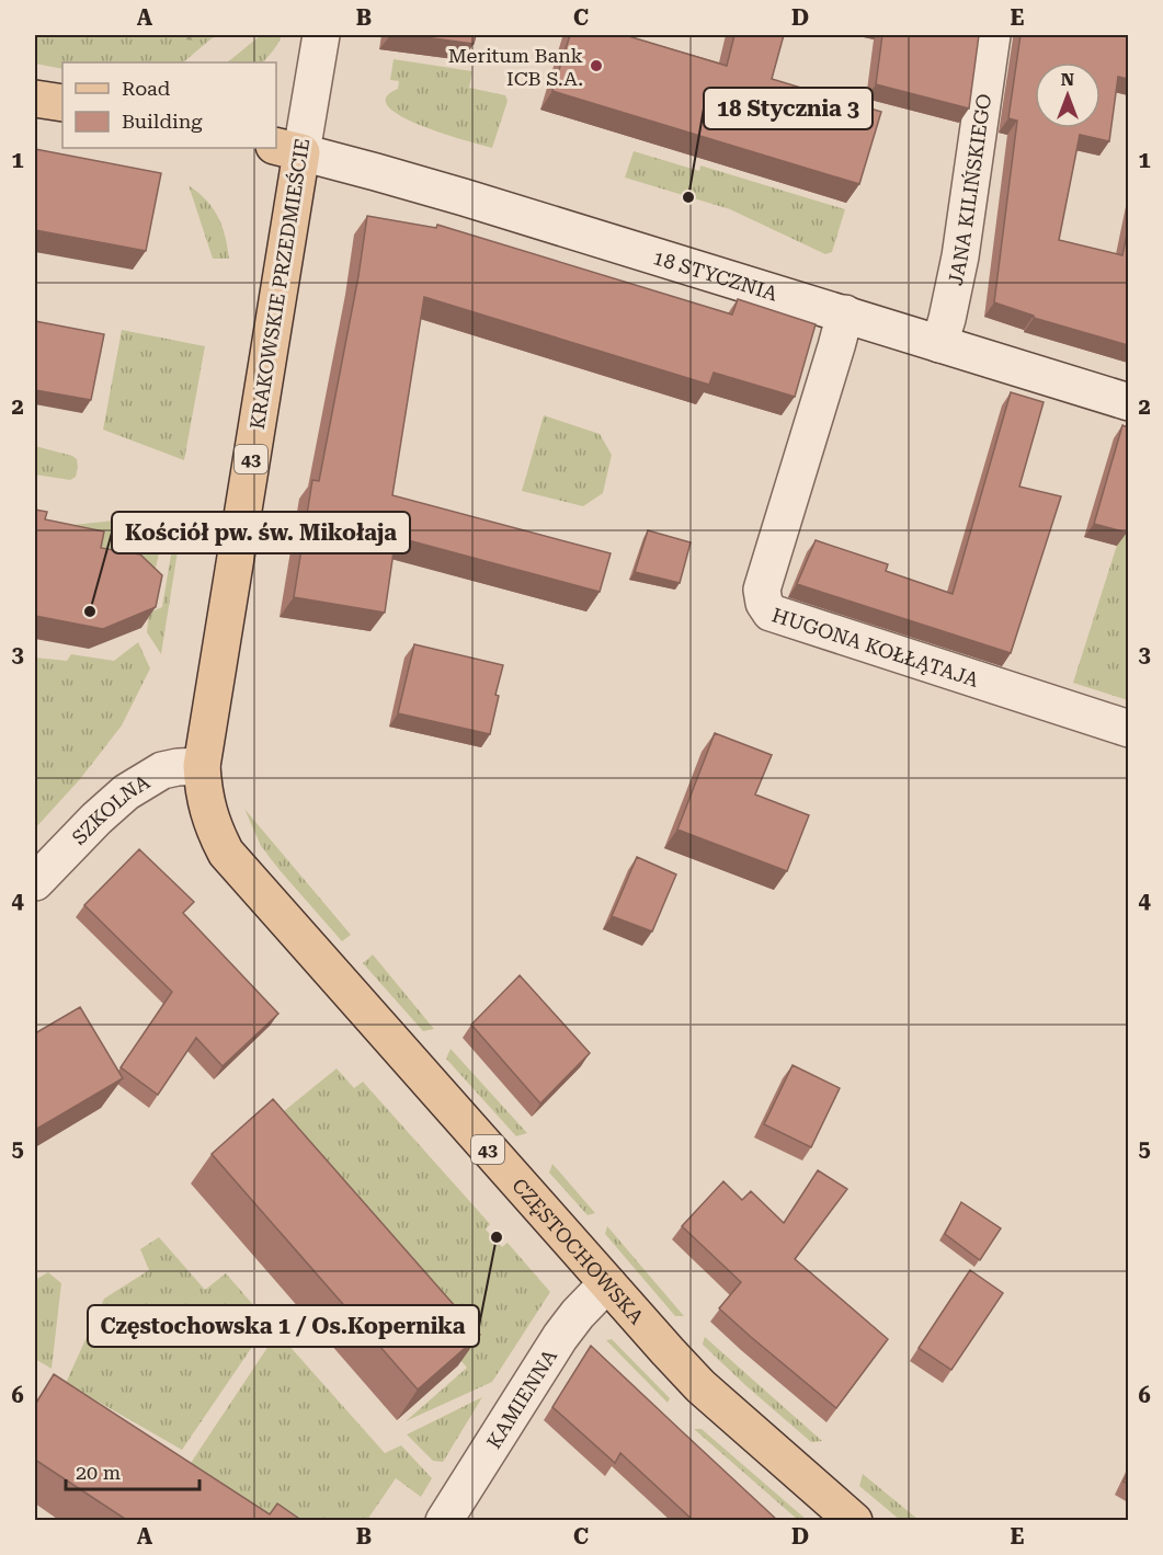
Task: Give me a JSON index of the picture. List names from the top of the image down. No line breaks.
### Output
{"streets":{"main road":["KRAKOWSKIE PRZEDMIEŚCIE","43","CZĘSTOCHOWSKA"],"street":["JANA KILIŃSKIEGO","18 STYCZNIA","HUGONA KOŁŁĄTAJA","SZKOLNA","KAMIENNA"]},"crossings":[["JANA KILIŃSKIEGO","18 STYCZNIA"],["18 STYCZNIA","KRAKOWSKIE PRZEDMIEŚCIE"],["18 STYCZNIA","HUGONA KOŁŁĄTAJA"],["KRAKOWSKIE PRZEDMIEŚCIE","SZKOLNA"],["KRAKOWSKIE PRZEDMIEŚCIE","CZĘSTOCHOWSKA"],["SZKOLNA","CZĘSTOCHOWSKA"],["CZĘSTOCHOWSKA","KAMIENNA"]],"places":["Meritum Bank ICB S.A.","18 Stycznia 3","Kościół pw. św. Mikołaja","Częstochowska 1 / Os.Kopernika"],"legend":["Road","Building"],"scale_bar":"20 m","north":"top","grid":{"columns":["A","B","C","D","E"],"rows":["1","2","3","4","5","6"]}}
